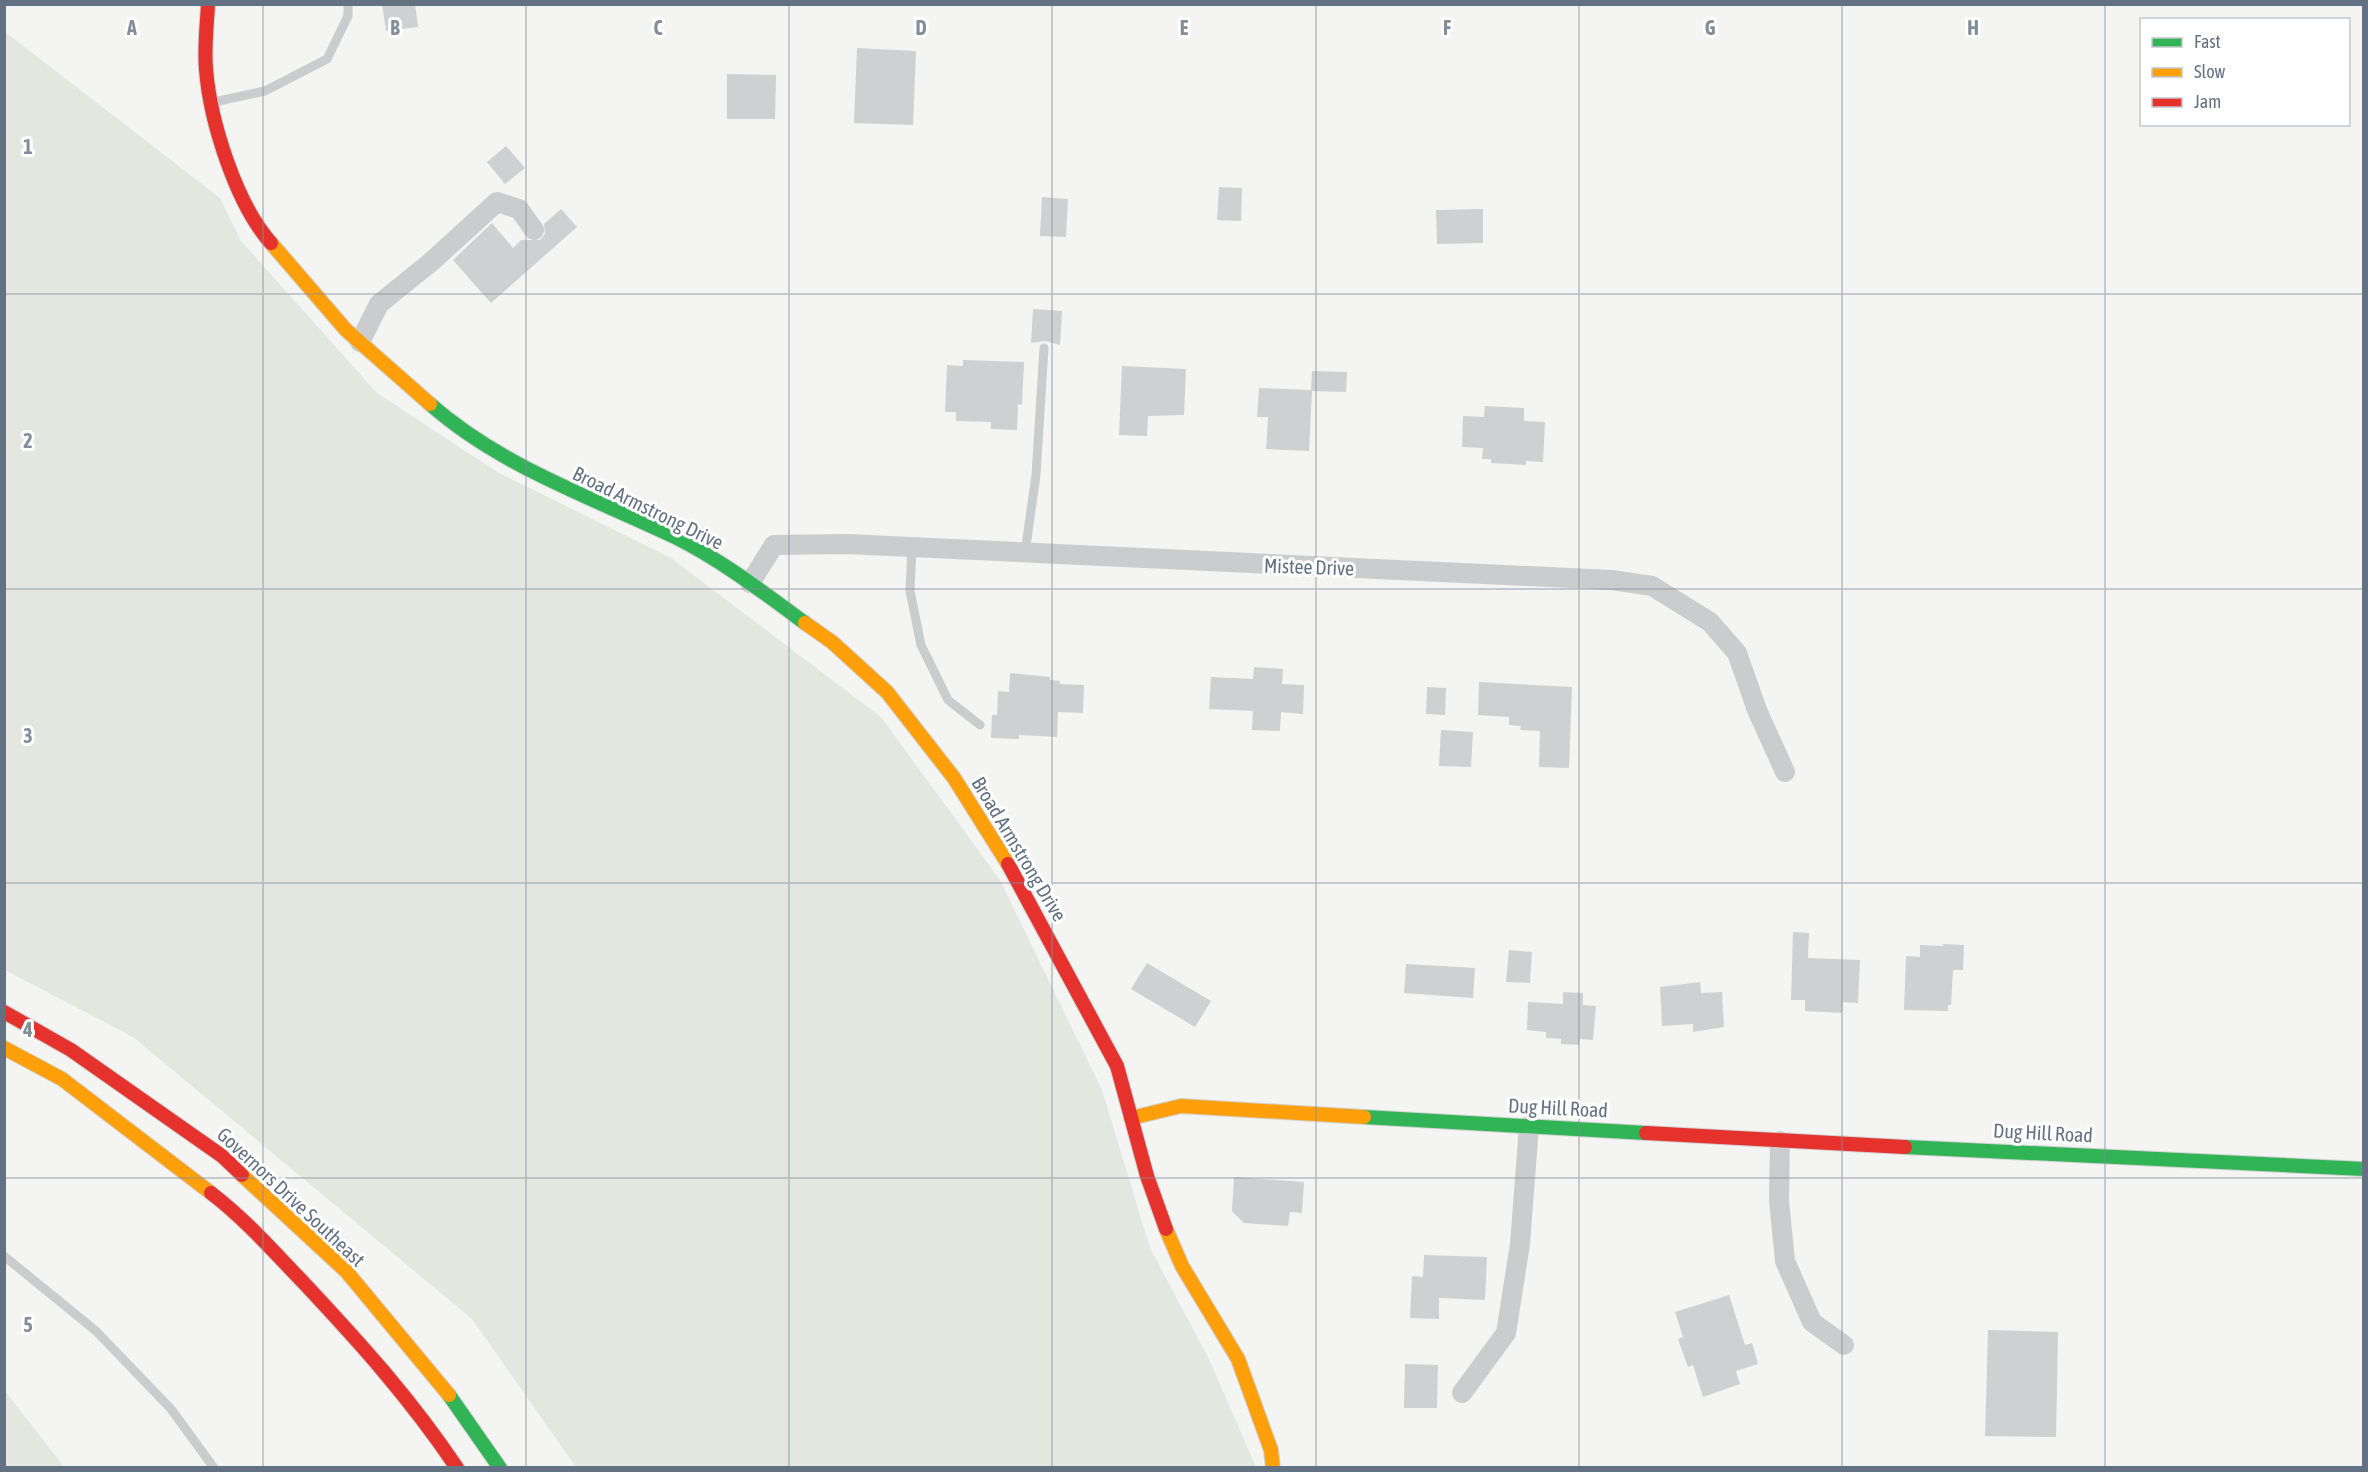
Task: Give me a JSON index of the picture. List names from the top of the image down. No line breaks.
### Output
{"streets":{"main road":["Broad Armstrong Drive","Dug Hill Road","Governors Drive Southeast"],"street":["Mistee Drive"]},"crossings":[["Broad Armstrong Drive","Mistee Drive"],["Broad Armstrong Drive","Dug Hill Road"]],"legend":["Fast","Slow","Jam"],"grid":{"columns":["A","B","C","D","E","F","G","H"],"rows":["1","2","3","4","5"]}}
